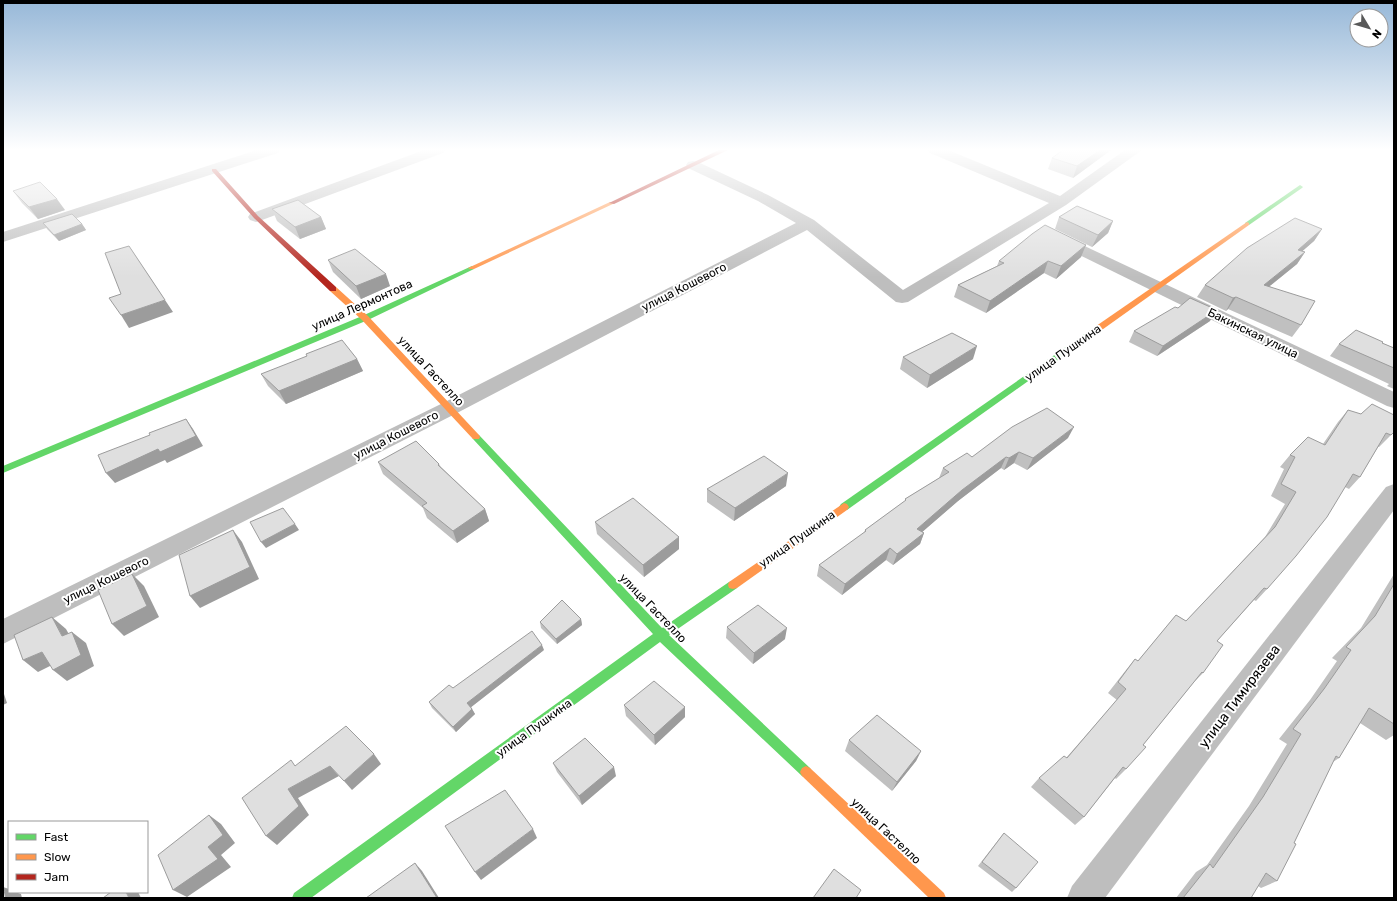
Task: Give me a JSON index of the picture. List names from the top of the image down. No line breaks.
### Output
{"streets":{"street":["улица Кошевого","улица Лермонтова","Бакинская улица","улица Пушкина","улица Гастелло","улица Тимирязева"]},"crossings":[["улица Кошевого","улица Гастелло"],["улица Лермонтова","улица Гастелло"],["Бакинская улица","улица Пушкина"],["улица Пушкина","улица Гастелло"]],"legend":["Fast","Slow","Jam"],"north":"bottom right"}
